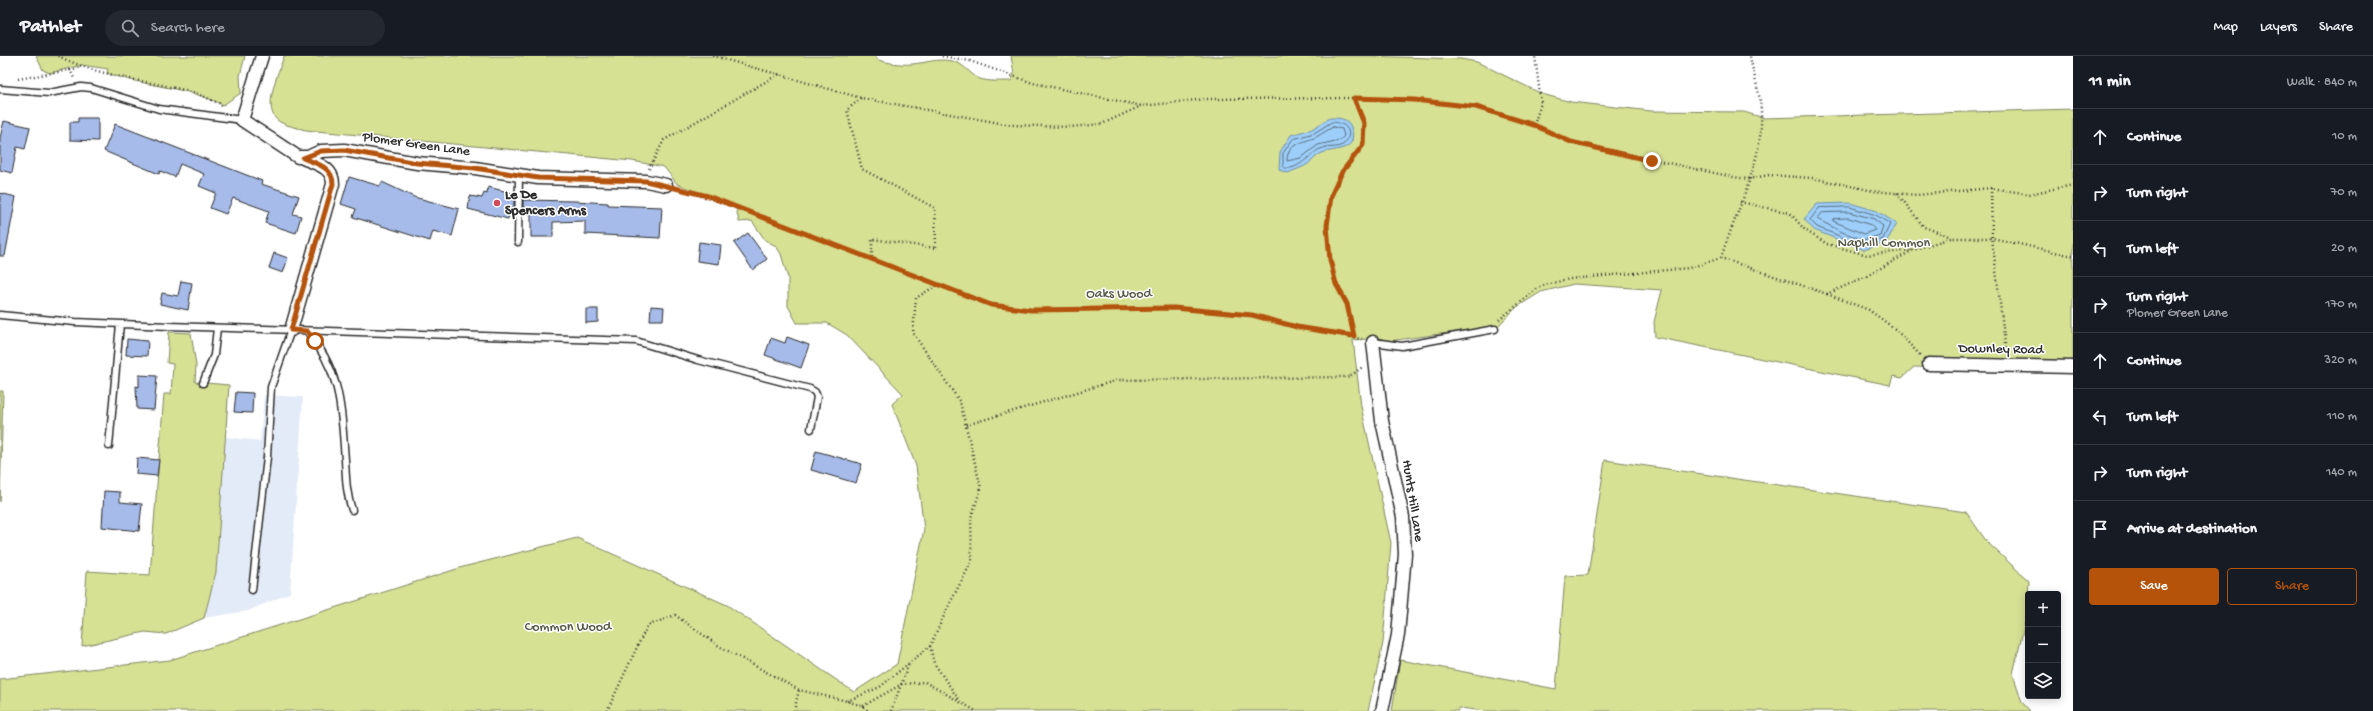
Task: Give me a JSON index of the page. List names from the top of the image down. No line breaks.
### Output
{"streets":{"street":["Plomer Green Lane","Downley Road","Hunts Hill Lane"]},"parks":["Naphill Common","Oaks Wood","Common Wood"],"places":["Le De Spencers Arms"],"page":{"header":"Pathlet","search":"Search here","nav":["Map","Layers","Share"],"heading":["11 min","Walk · 840 m"],"list":[["Continue","10 m"],["Turn right","70 m"],["Turn left","20 m"],["Turn right","Plomer Green Lane","170 m"],["Continue","320 m"],["Turn left","110 m"],["Turn right","140 m"],"Arrive at destination"],"buttons":["Save","Share"],"map_buttons":["+","−"]}}
